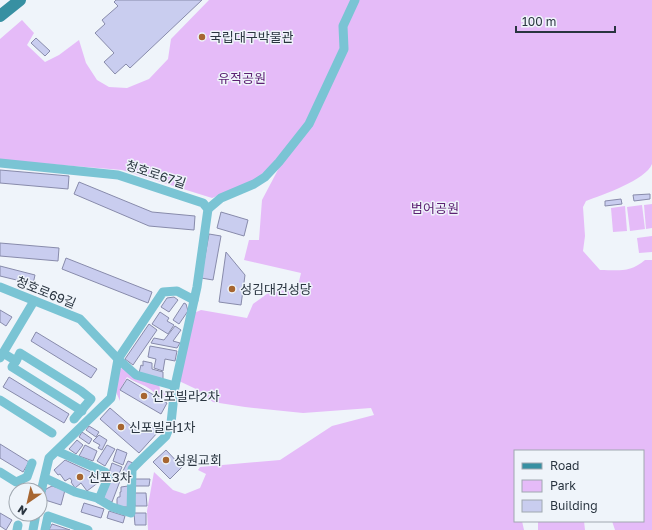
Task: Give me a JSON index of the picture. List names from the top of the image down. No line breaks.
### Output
{"streets":{"street":["청호로67길","청호로69길"]},"parks":["유적공원","범어공원"],"places":["국립대구박물관","성김대건성당","신포빌라2차","신포빌라1차","성원교회","신포3차"],"legend":["Road","Park","Building"],"scale_bar":"100 m","north":"bottom left"}
